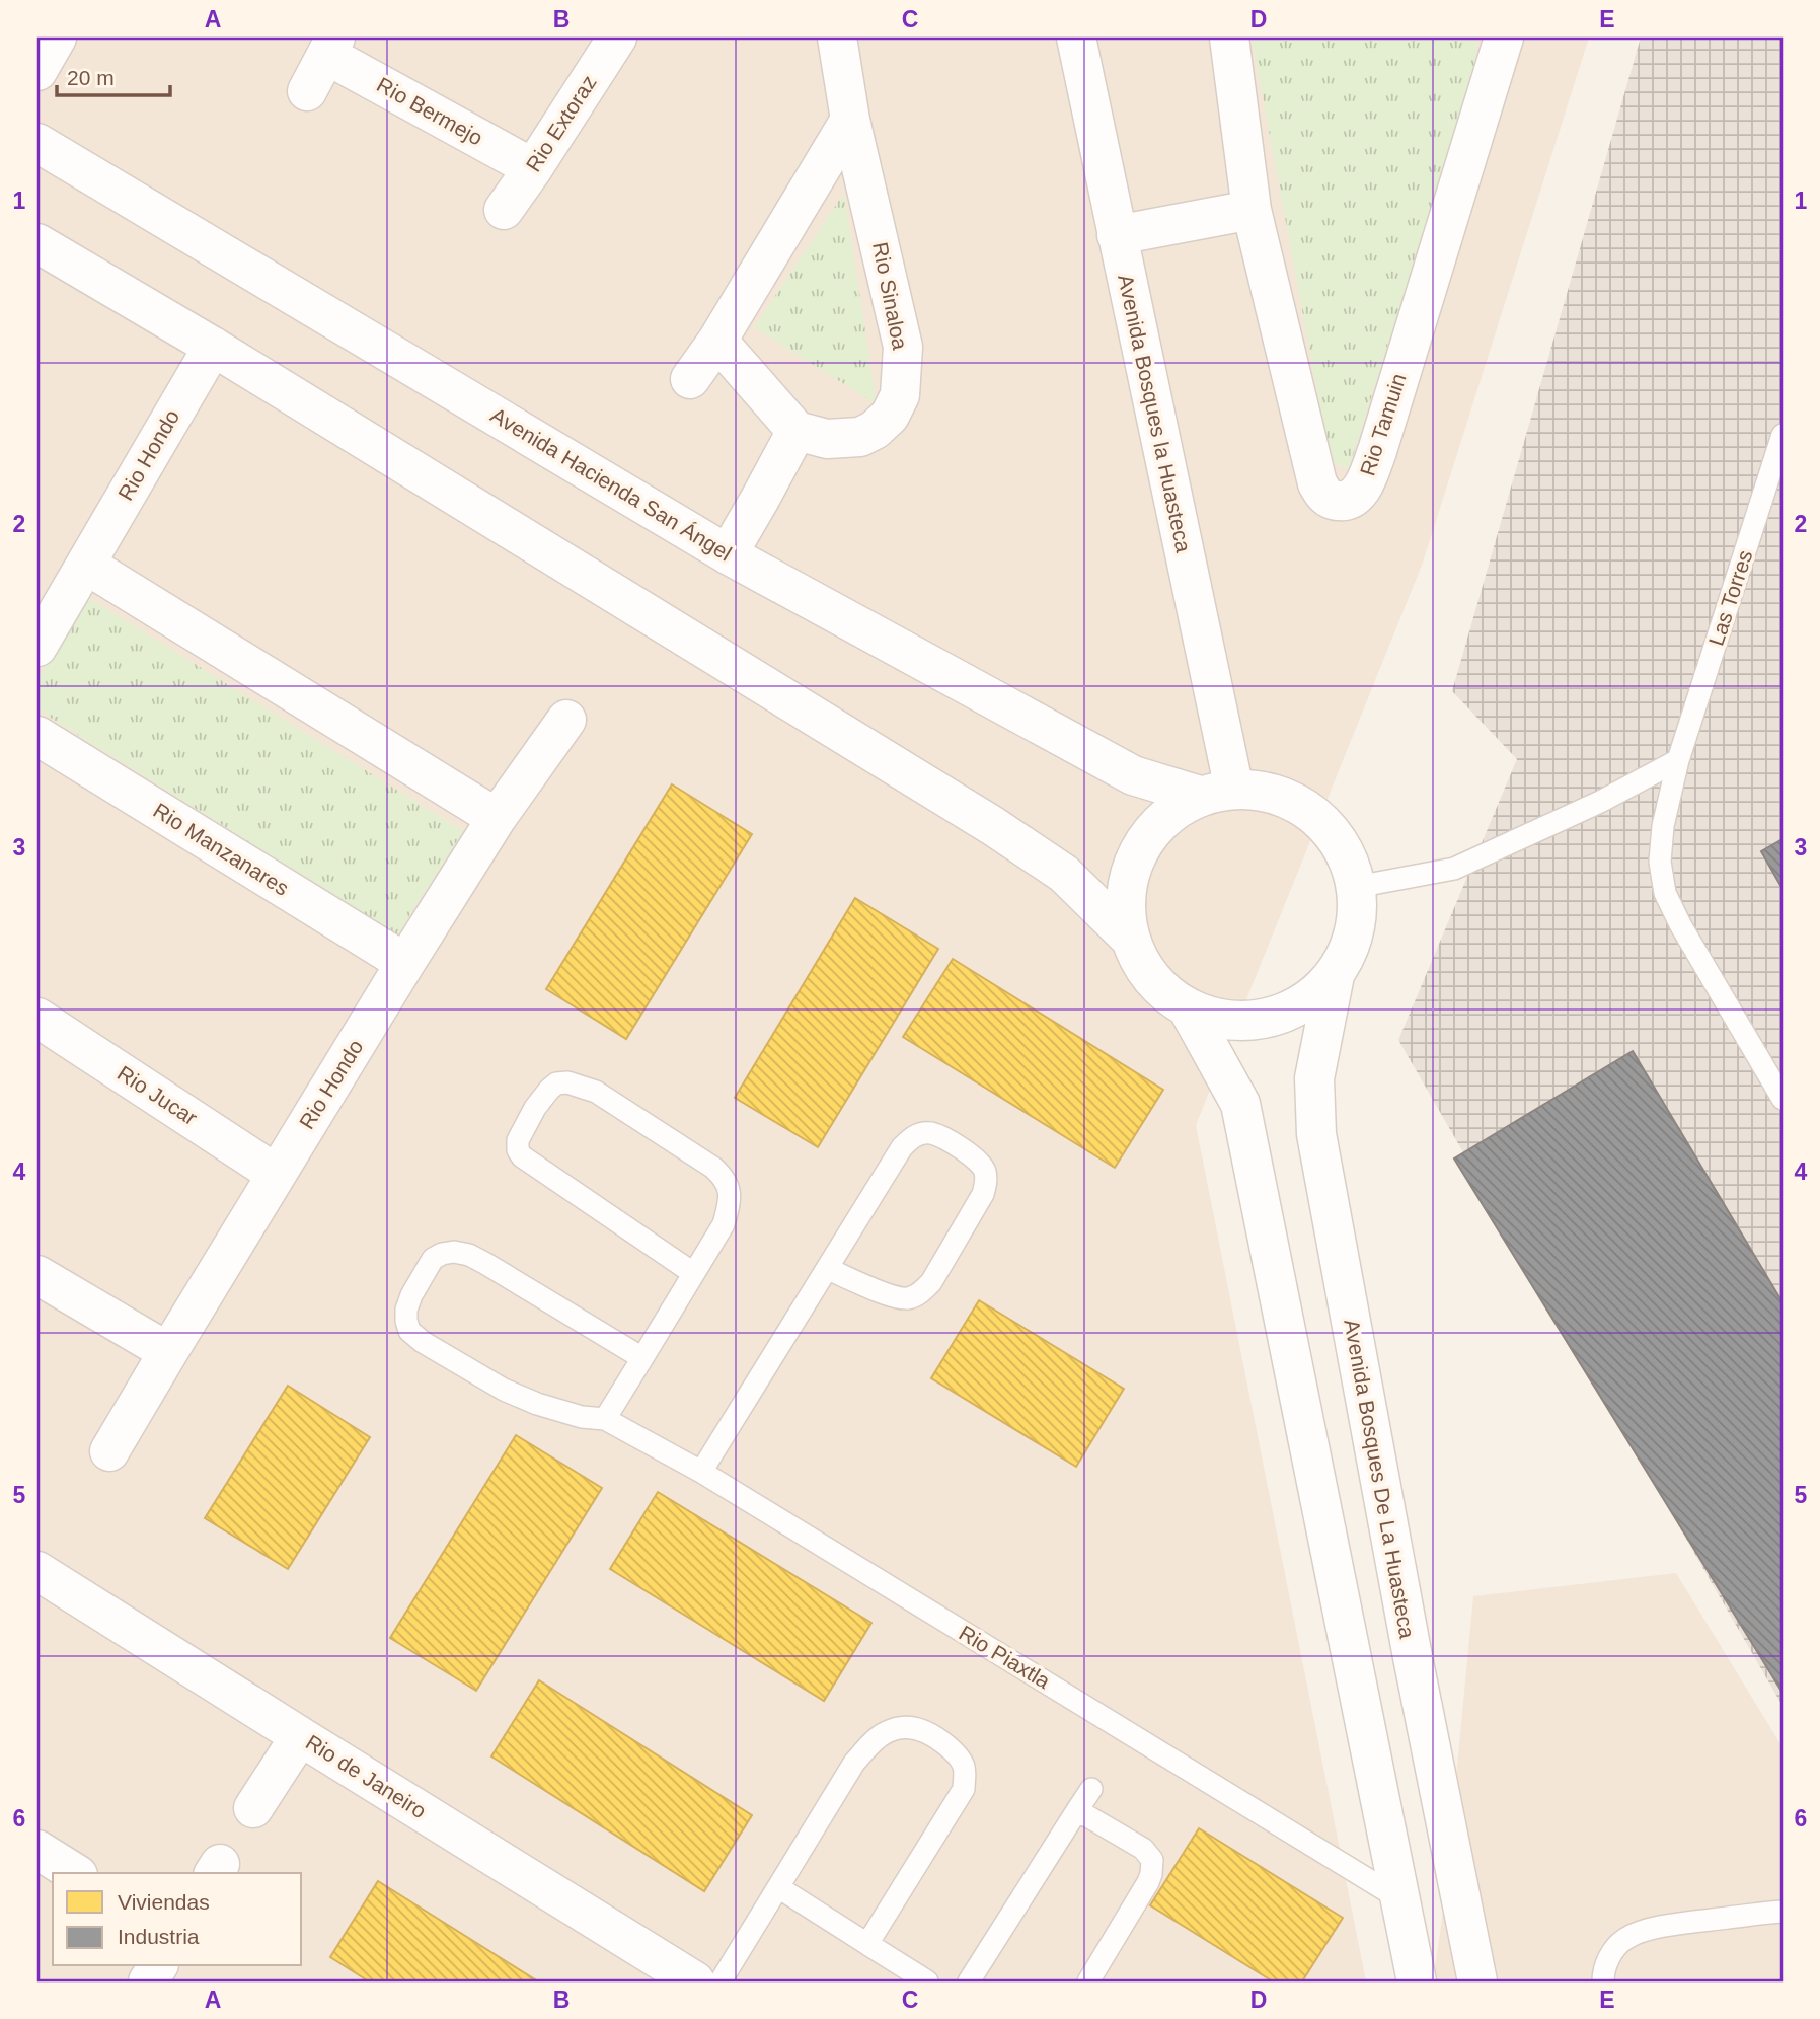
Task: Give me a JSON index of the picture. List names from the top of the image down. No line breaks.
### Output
{"streets":{"street":["Rio Bermejo","Rio Extoraz","Rio Sinaloa","Avenida Bosques la Huasteca","Rio Tamuin","Rio Hondo","Avenida Hacienda San Ángel","Rio Manzanares","Rio Jucar","Avenida Bosques De La Huasteca","Rio de Janeiro"],"lane":["Las Torres","Rio Piaxtla"]},"crossings":[["Rio Bermejo","Rio Extoraz"],["Avenida Bosques la Huasteca","Avenida Hacienda San Ángel"],["Avenida Bosques la Huasteca","Avenida Bosques De La Huasteca"],["Rio Hondo","Rio Manzanares"],["Rio Hondo","Rio Jucar"],["Avenida Hacienda San Ángel","Avenida Bosques De La Huasteca"]],"legend":["Viviendas","Industria"],"scale_bar":"20 m","grid":{"columns":["A","B","C","D","E"],"rows":["1","2","3","4","5","6"]}}
